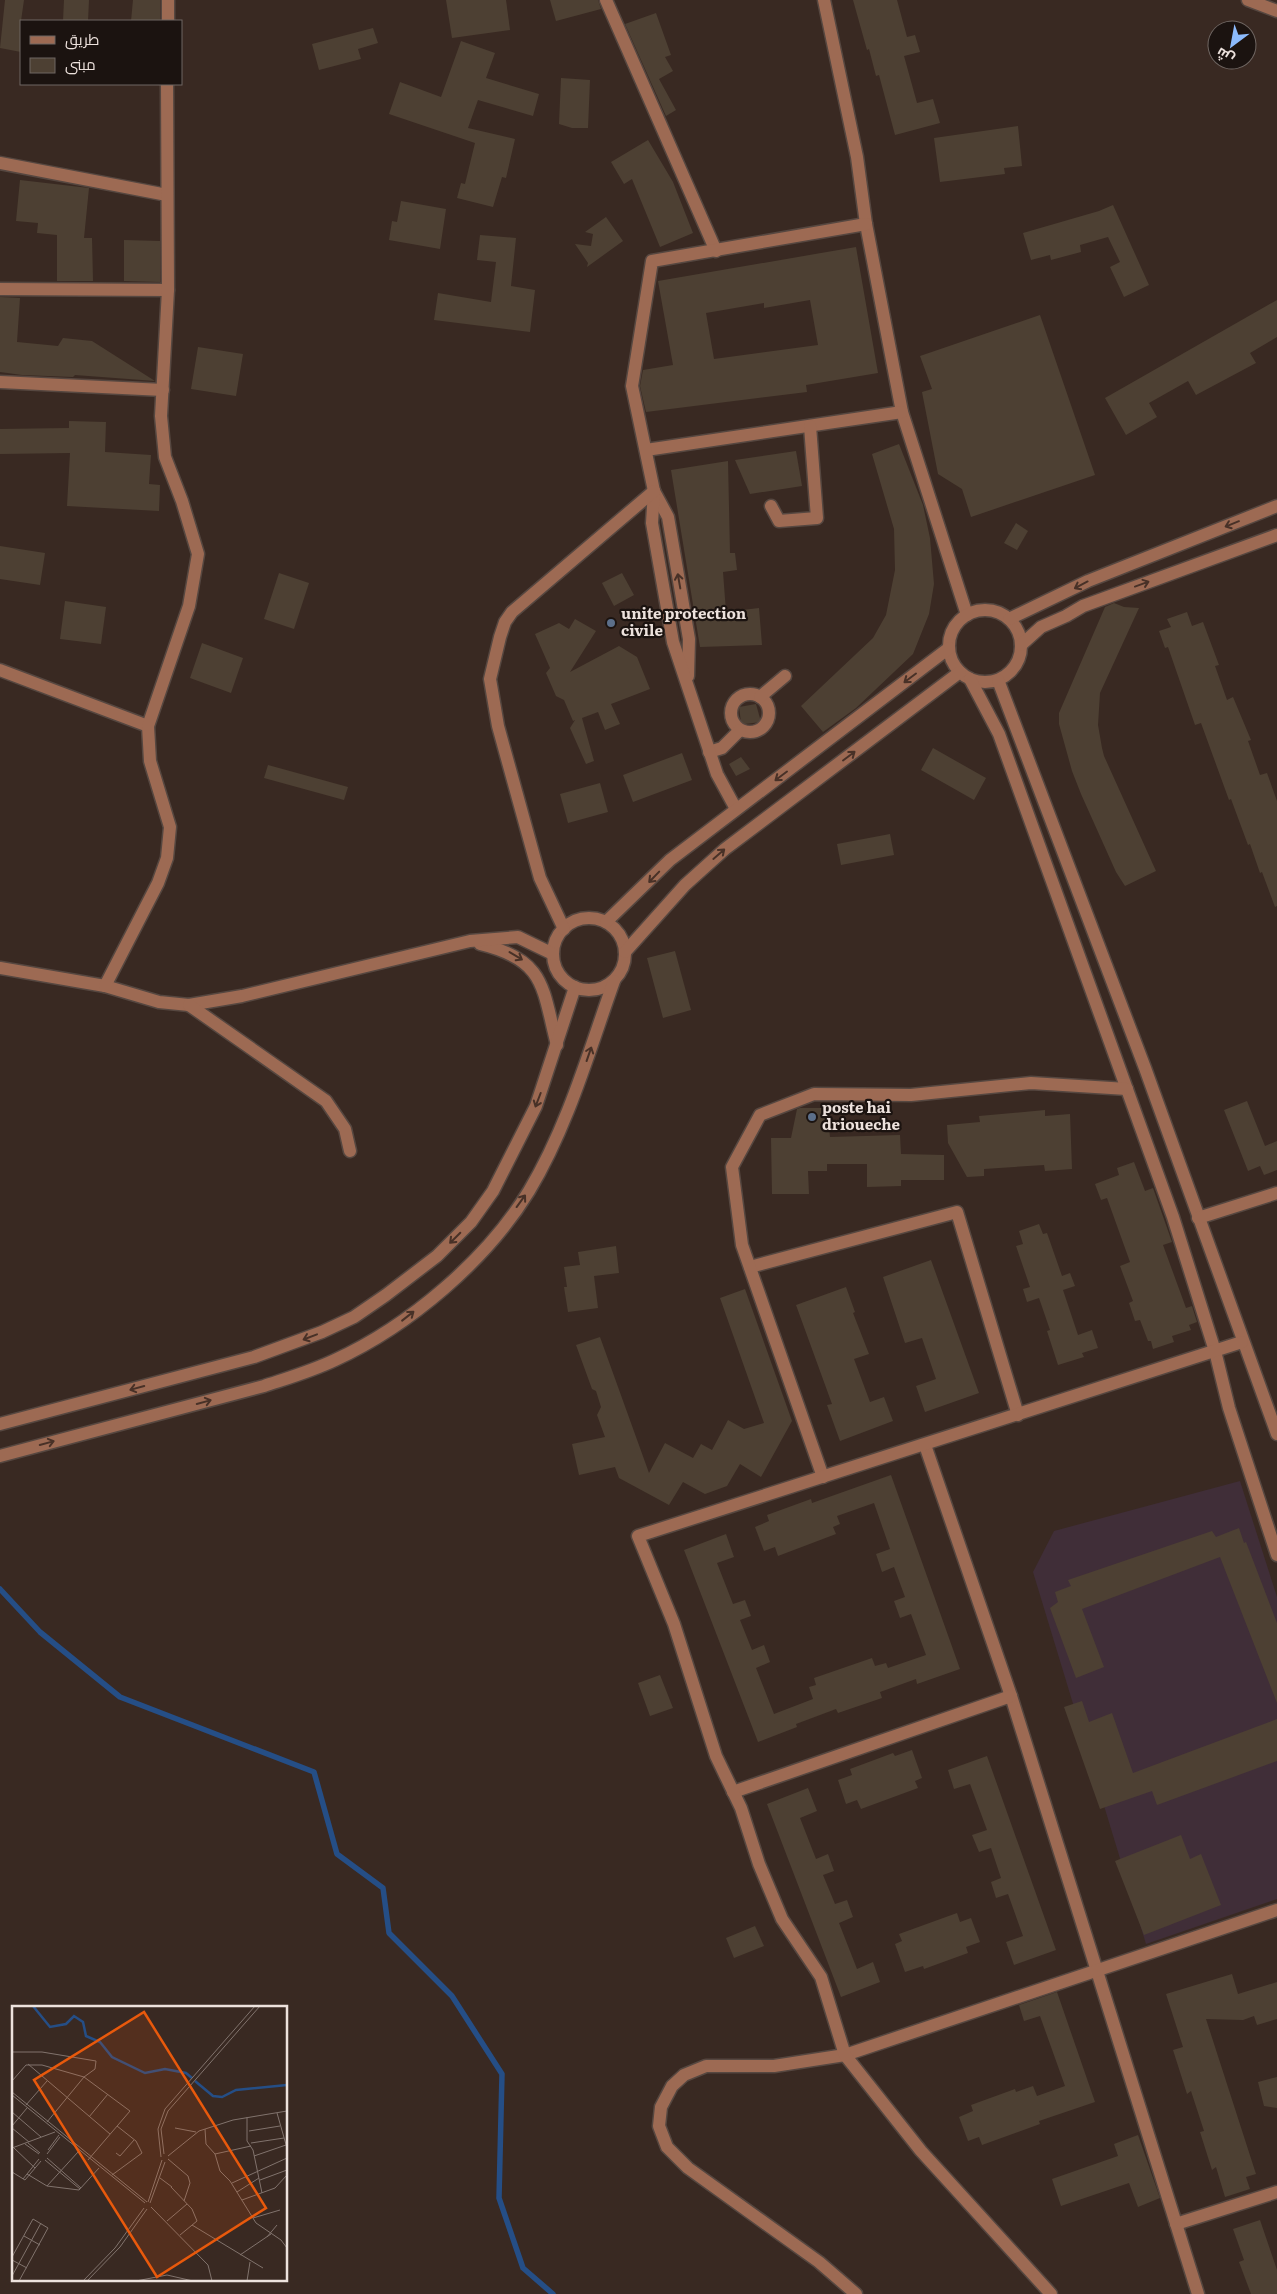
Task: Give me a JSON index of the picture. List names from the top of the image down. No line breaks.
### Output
{"places":["unite protection civile","poste hai drioueche"],"legend":["طريق","مبنى"],"north":"bottom left"}
